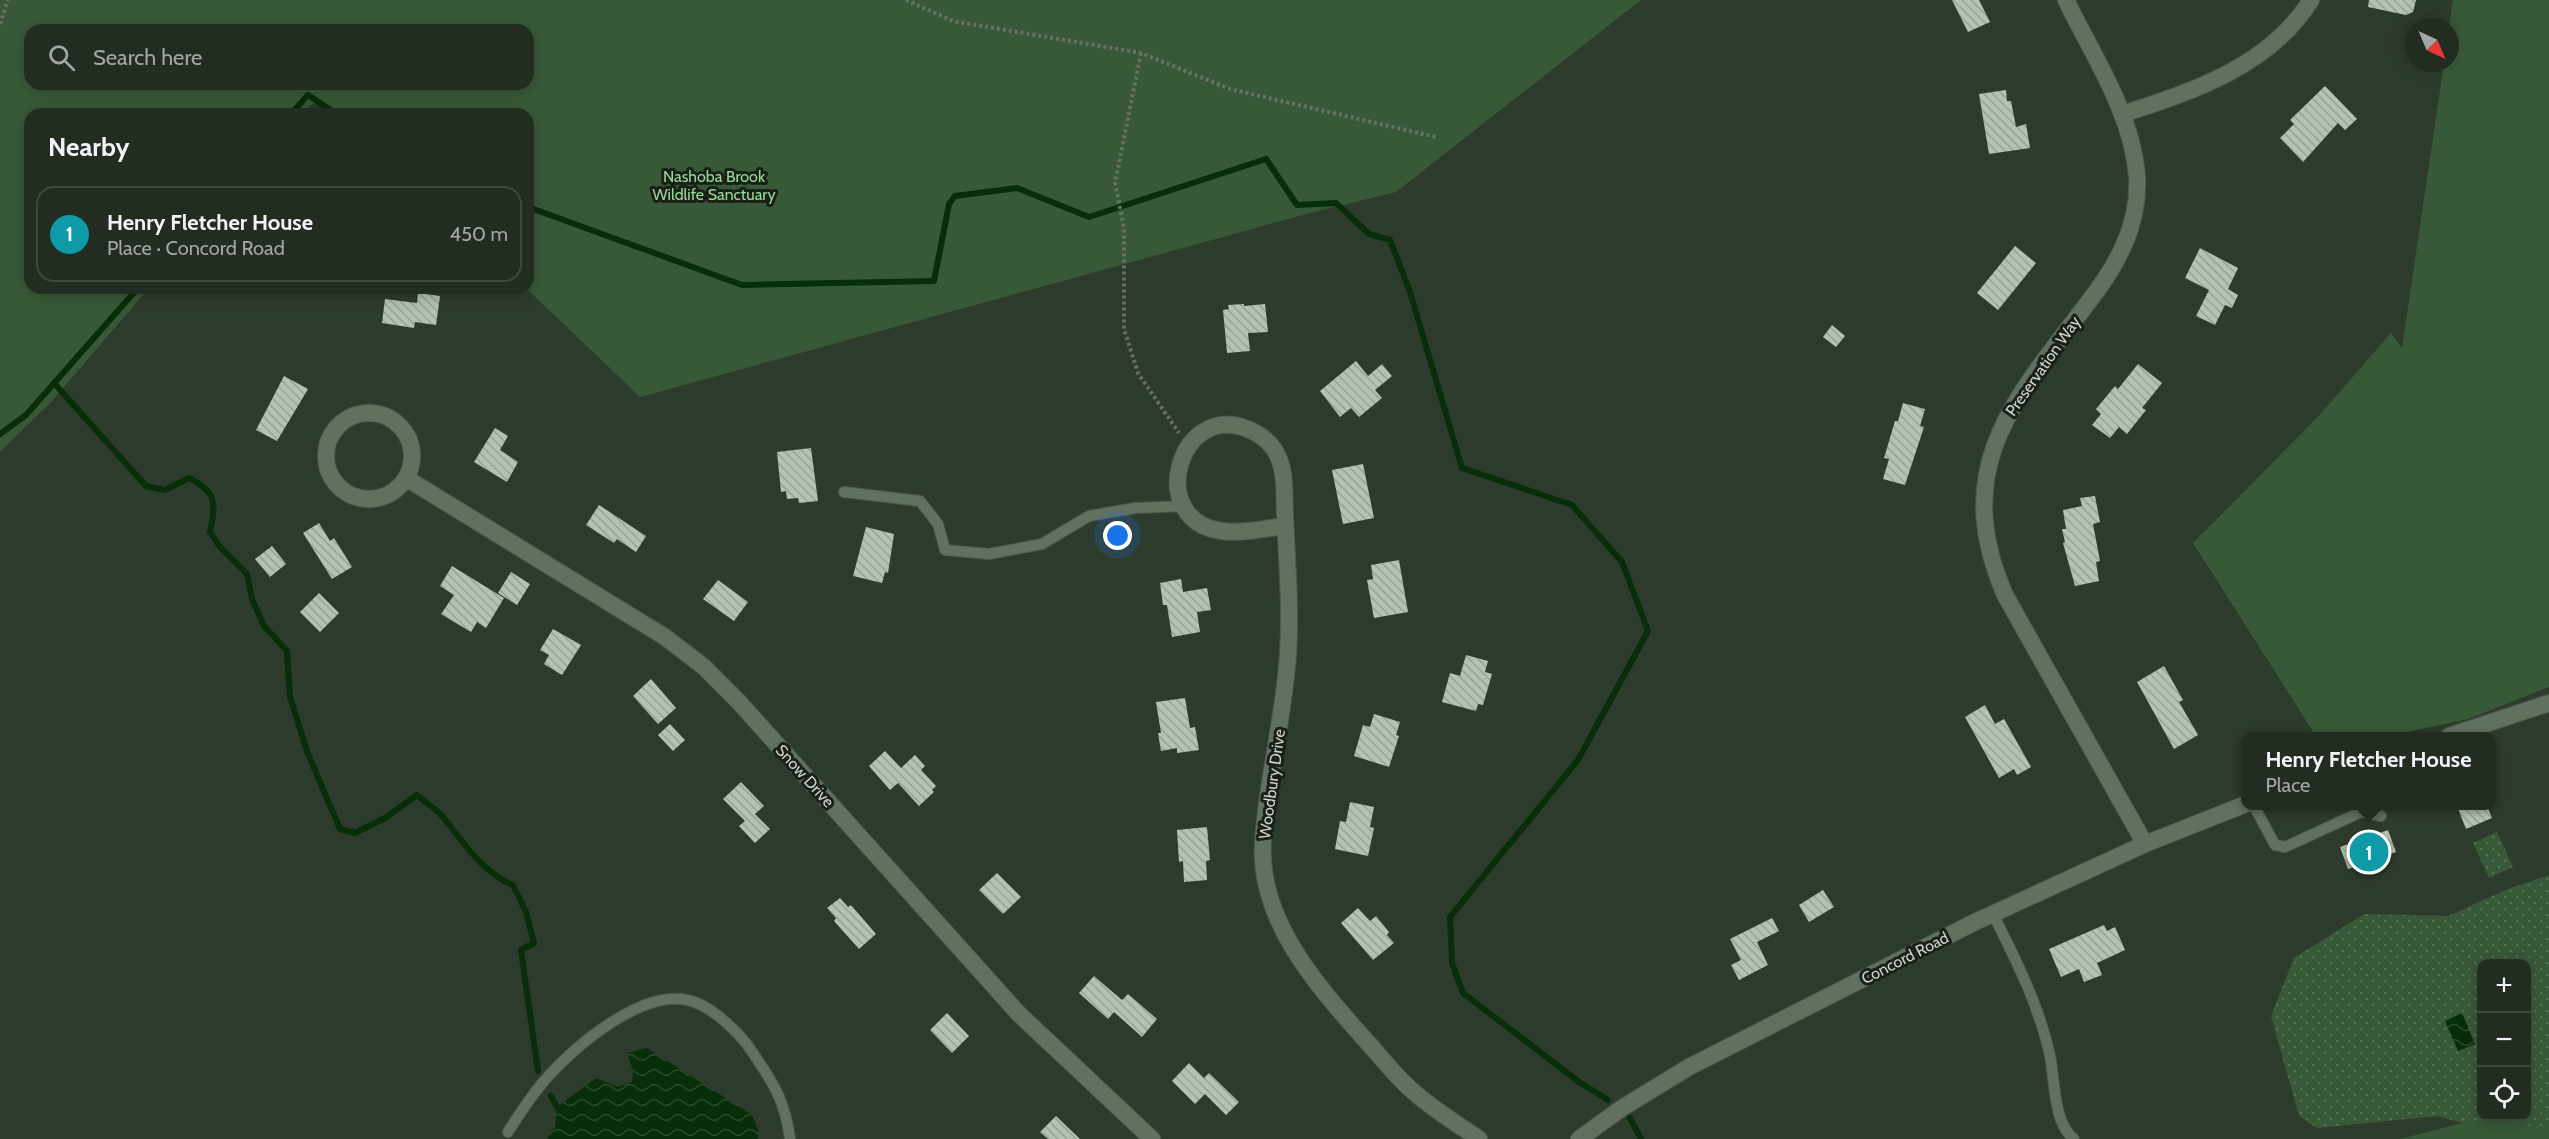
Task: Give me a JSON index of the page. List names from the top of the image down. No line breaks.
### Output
{"streets":{"street":["Preservation Way","Snow Drive","Woodbury Drive","Concord Road"]},"crossings":[["Preservation Way","Concord Road"]],"parks":["Nashoba Brook Wildlife Sanctuary"],"north":"bottom right","page":{"search":"Search here","heading":"Nearby","list":[{"mark":"1","name":"Henry Fletcher House","note":"Place · Concord Road","value":"450 m"}],"popup":["Henry Fletcher House","Place"],"pins":"1","map_buttons":["+","−"]}}
